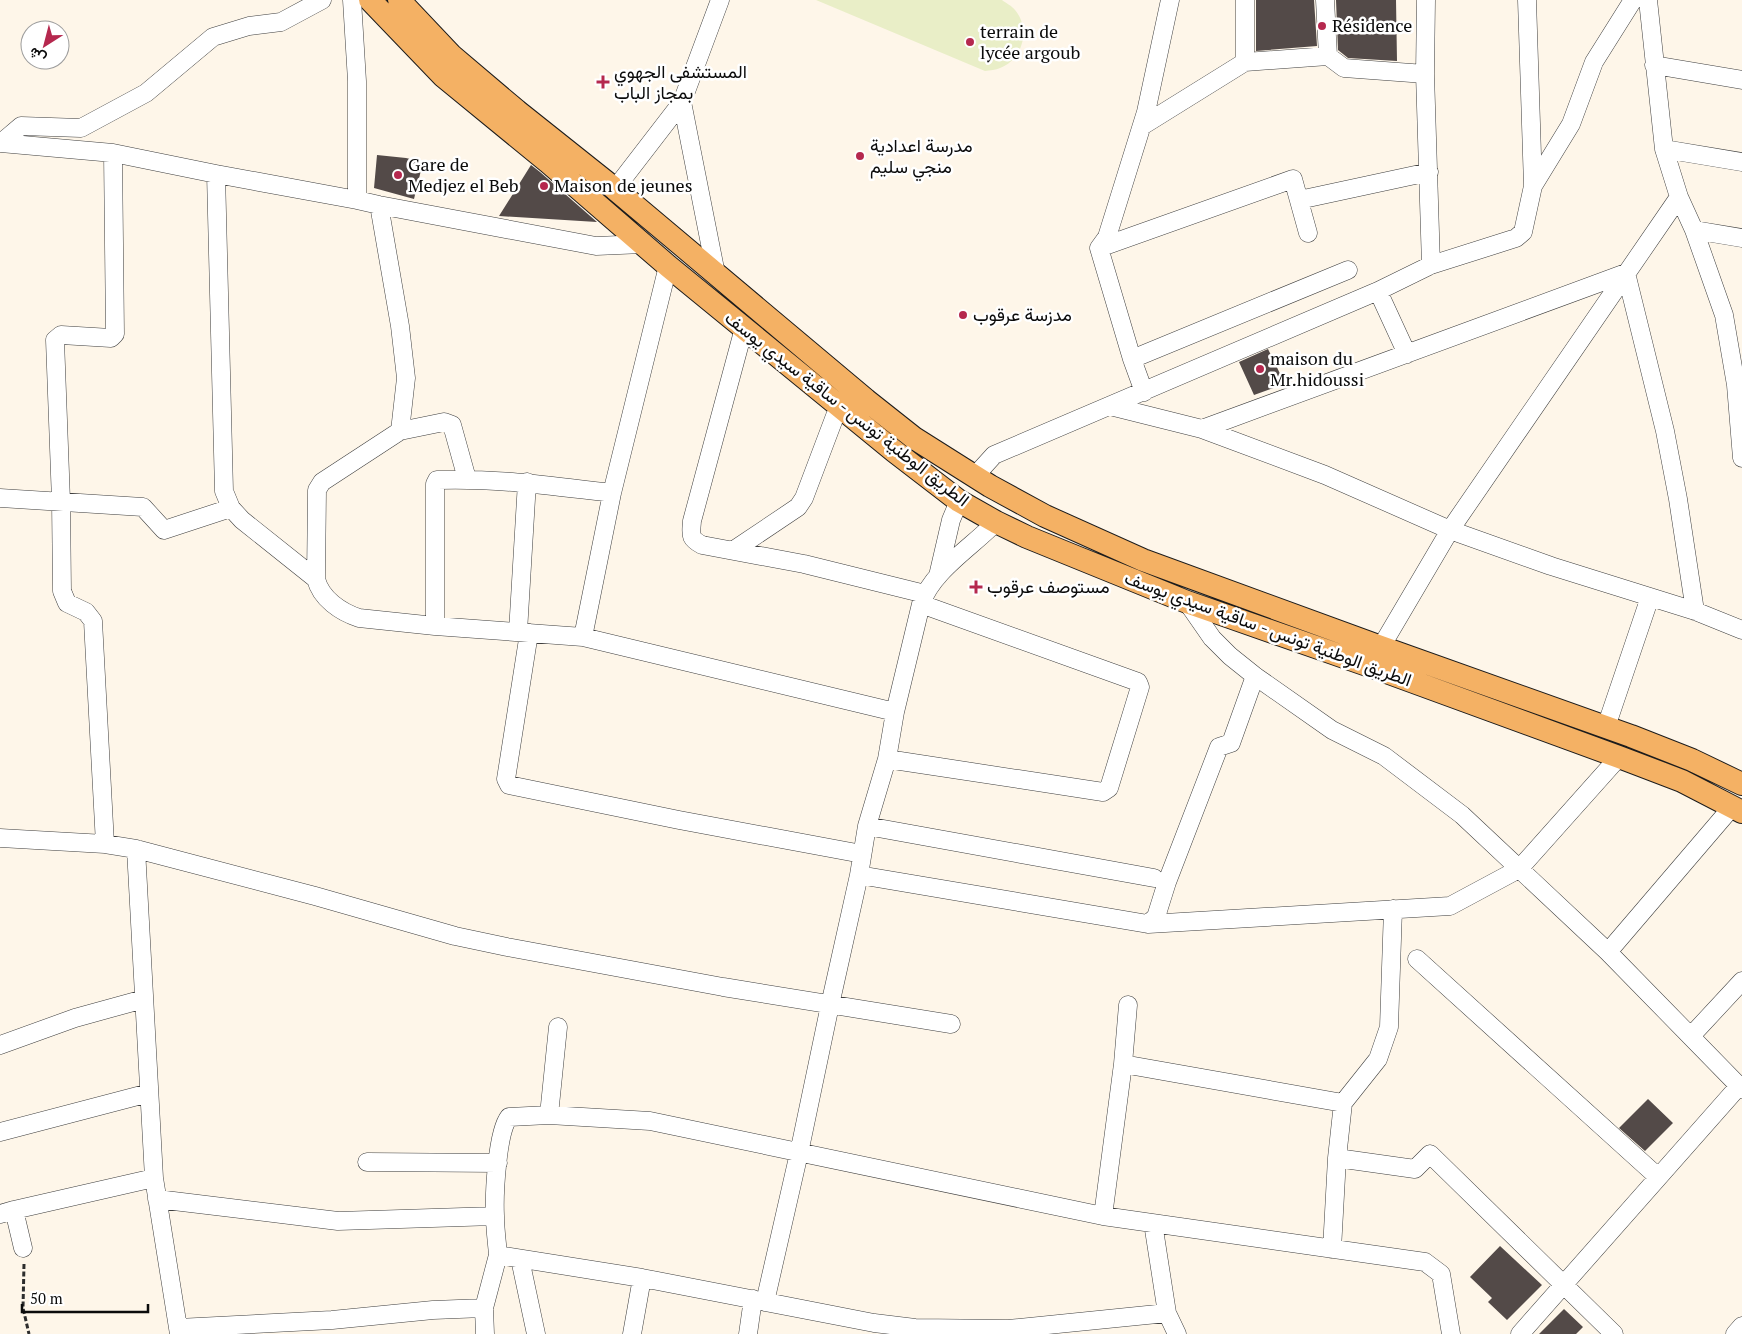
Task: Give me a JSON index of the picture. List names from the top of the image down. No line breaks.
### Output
{"streets":{"main road":["الطريق الوطنية تونس - ساقية سيدي يوسف"]},"places":{"other":["Résidence","terrain de lycée argoub","مدرسة اعدادية منجي سليم","Gare de Medjez el Beb","Maison de jeunes","مدزسة عرقوب","maison du Mr.hidoussi"],"health":["المستشفى الجهوي بمجاز الباب","مستوصف عرقوب"]},"scale_bar":"50 m","north":"bottom left"}
